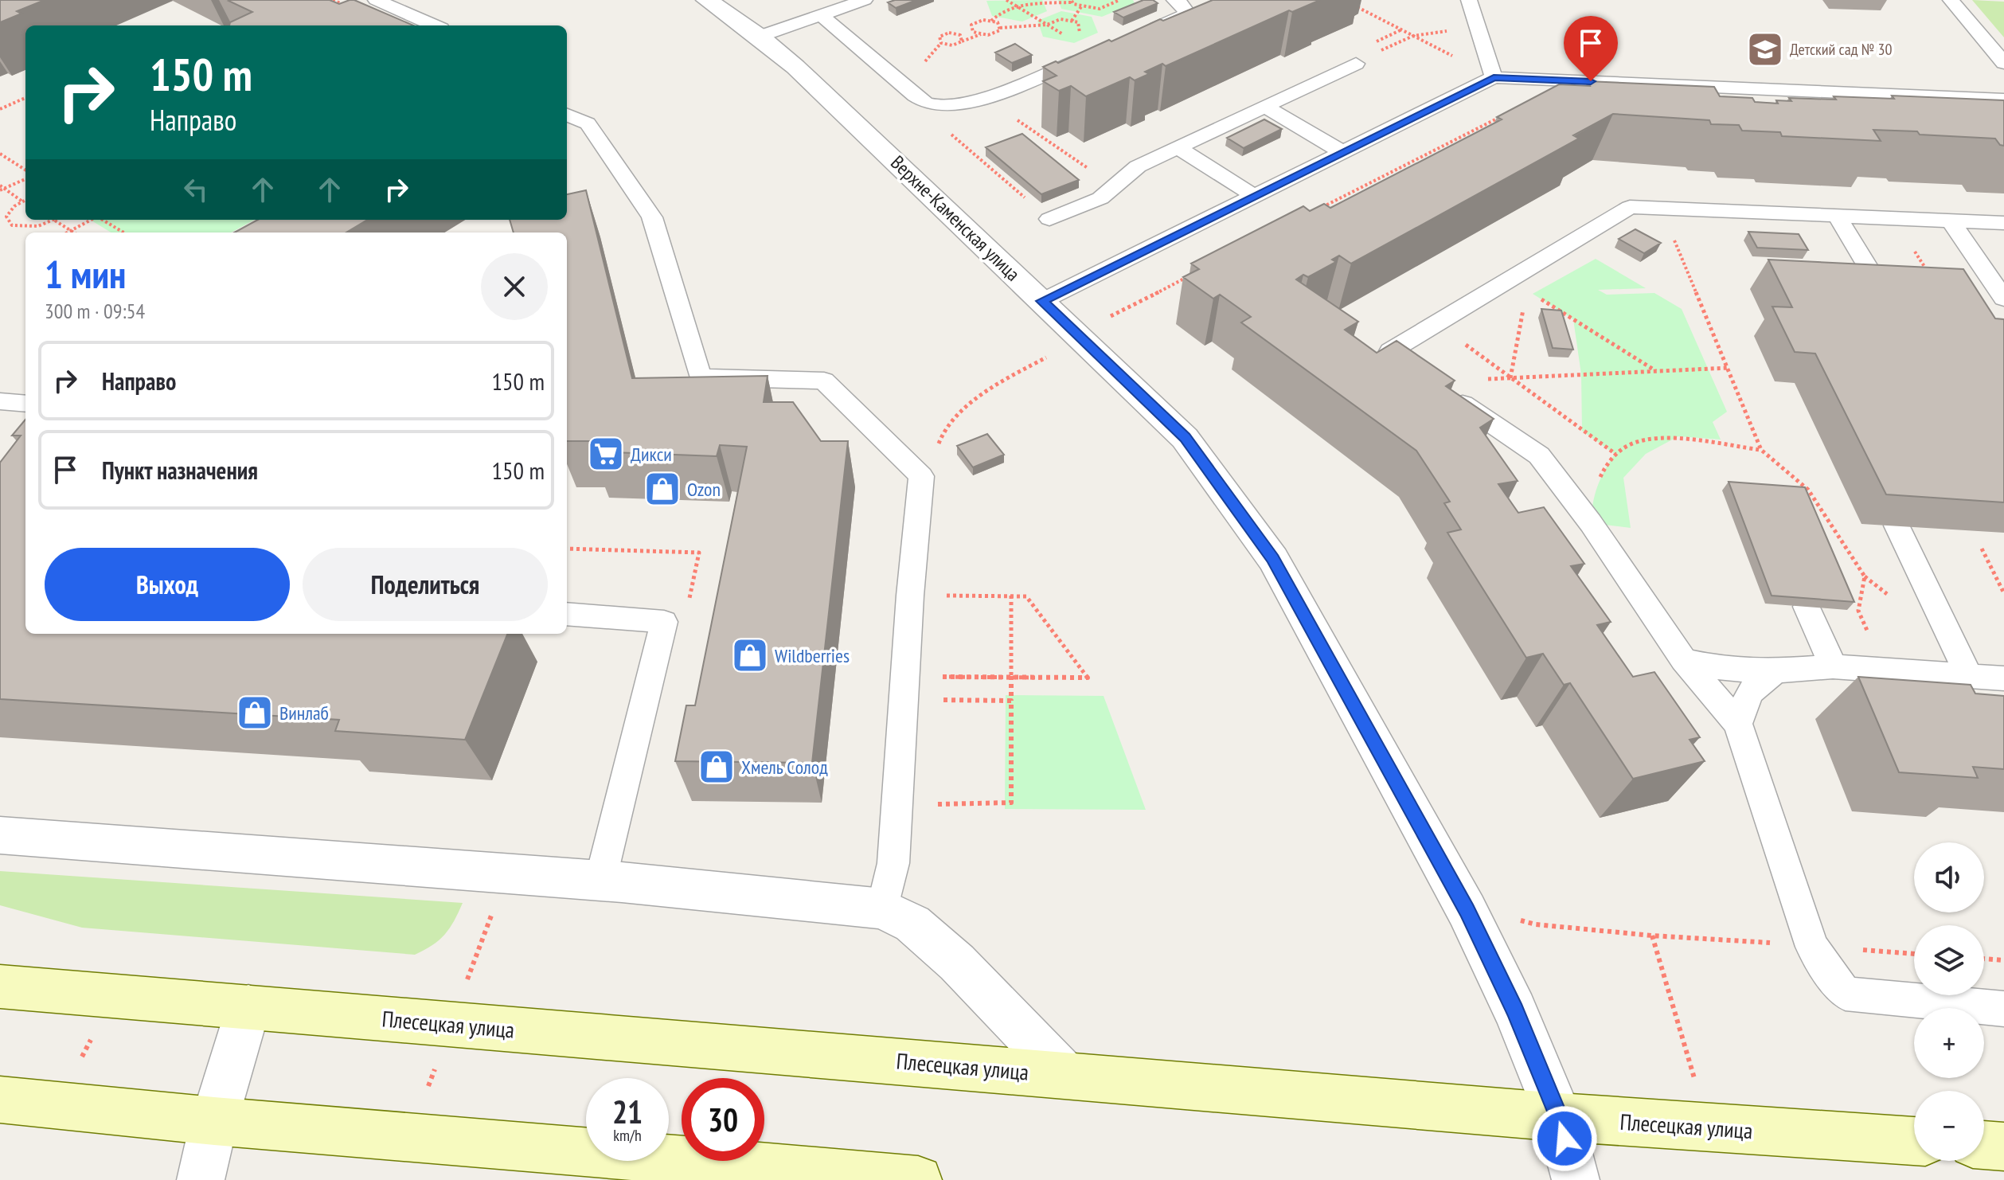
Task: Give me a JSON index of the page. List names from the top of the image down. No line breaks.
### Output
{"streets":{"street":["Верхне-Каменская улица","Плесецкая улица"]},"crossings":[["Верхне-Каменская улица","Плесецкая улица"]],"places":{"school or university":["Детский сад № 30"],"supermarket":["Дикси"],"shop":["Ozon","Wildberries","Винлаб","Хмель Солод"]},"page":{"turn":["150 m","Направо"],"heading":["1 мин","300 m · 09:54"],"list":[{"name":"Направо","value":"150 m"},{"name":"Пункт назначения","value":"150 m"}],"buttons":["Выход","Поделиться"],"map_buttons":["+","−"],"speed":"21 km/h","limit":"30"}}
